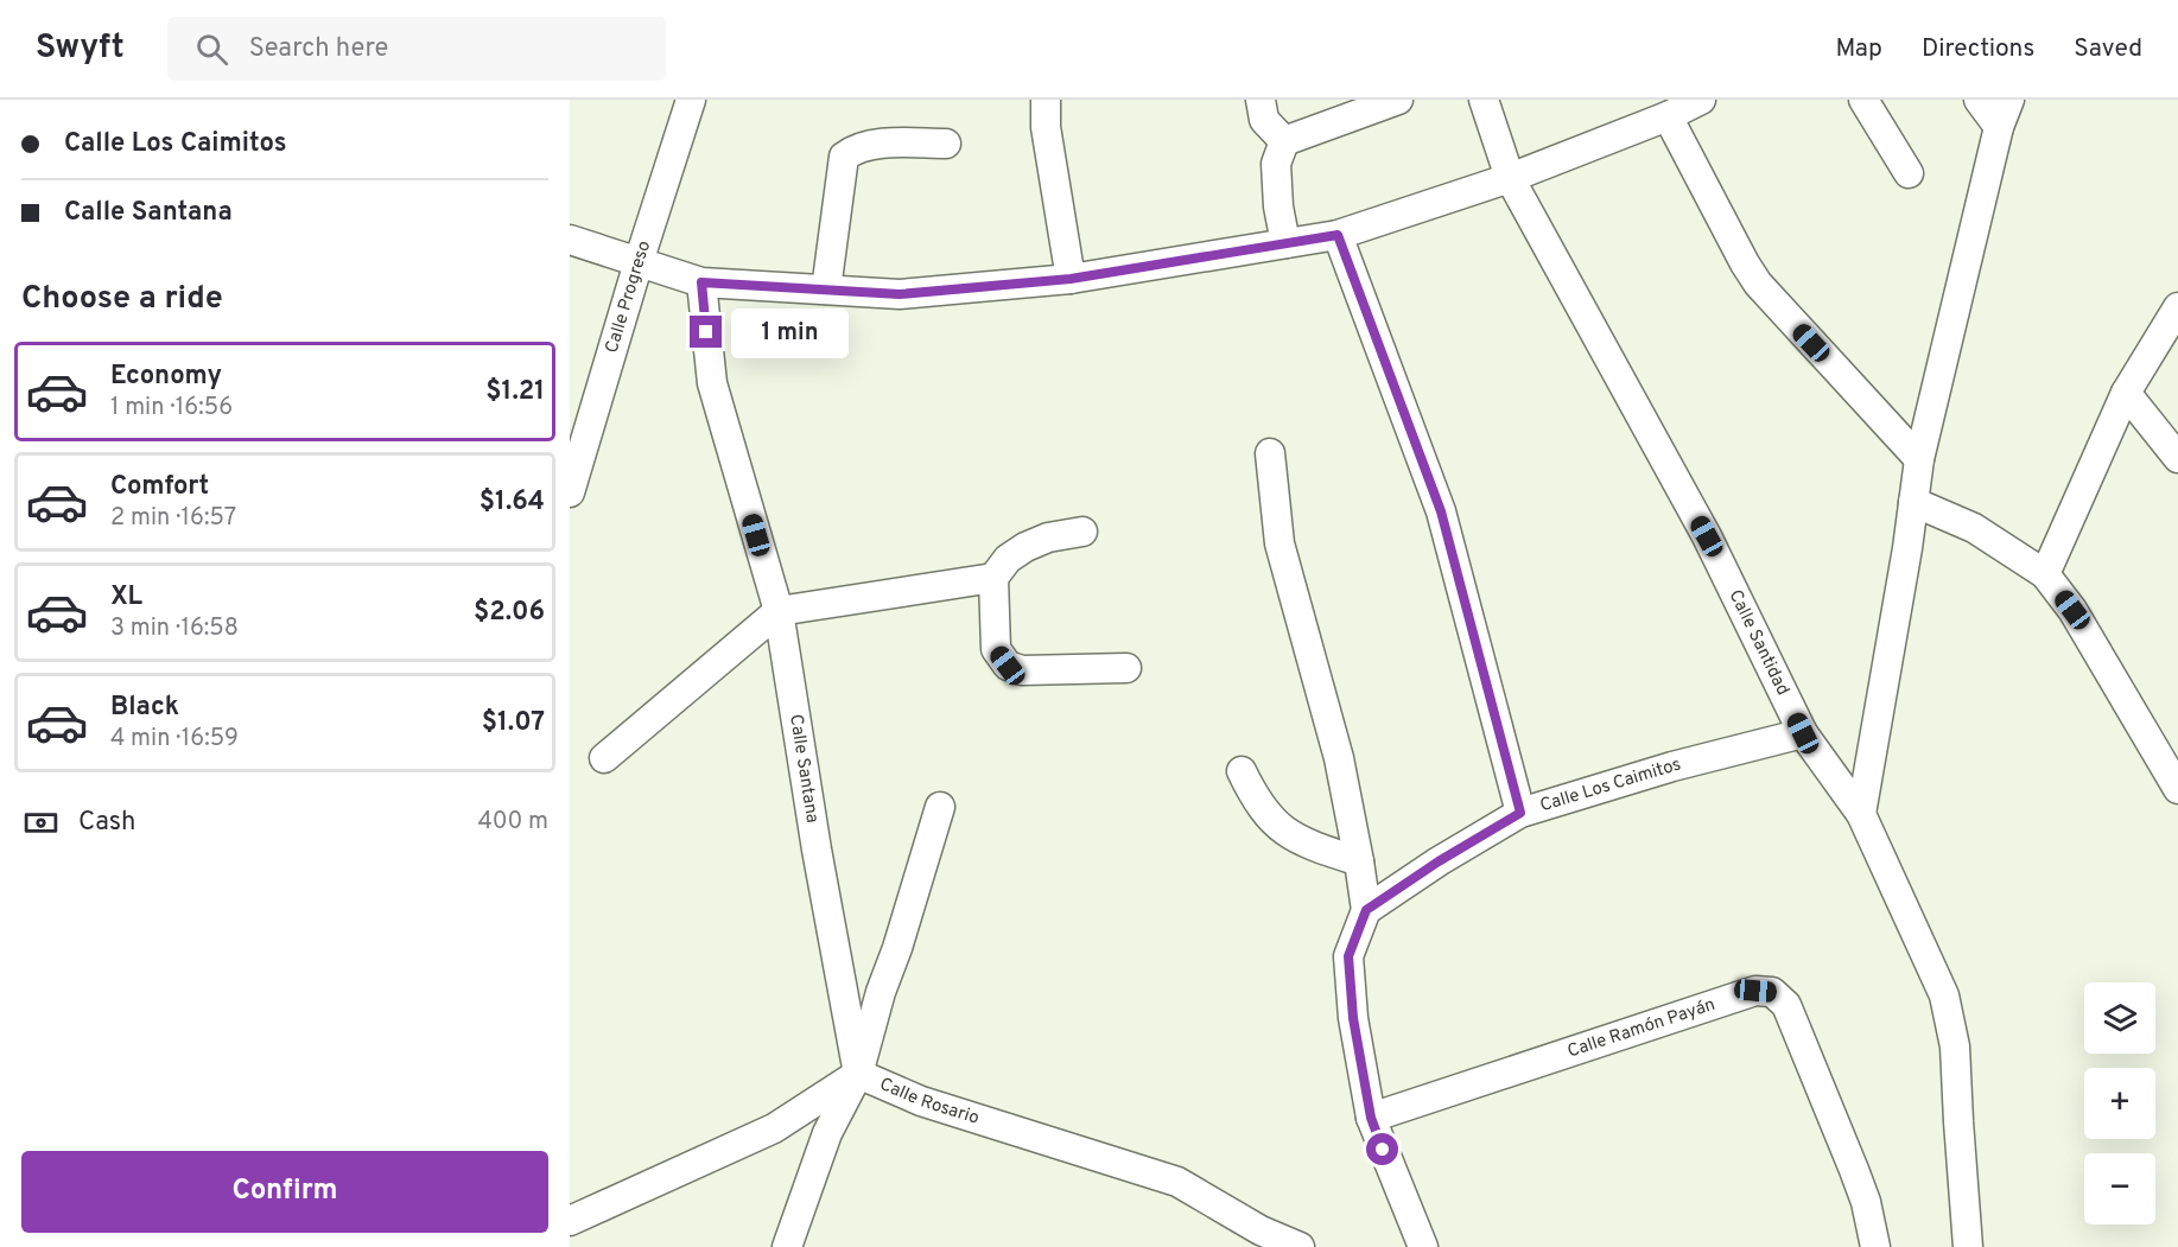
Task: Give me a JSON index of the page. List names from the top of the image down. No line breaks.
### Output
{"streets":{"street":["Calle Progreso","Calle Santidad","Calle Santana","Calle Los Caimitos","Calle Ramón Payán","Calle Rosario"]},"crossings":[["Calle Santidad","Calle Los Caimitos"],["Calle Santana","Calle Rosario"]],"page":{"header":"Swyft","search":"Search here","nav":["Map","Directions","Saved"],"banner":["Calle Los Caimitos","Calle Santana"],"heading":"Choose a ride","bubble":"1 min","list":[{"name":"Economy","note":"1 min · 16:56","value":"$1.21"},{"name":"Comfort","note":"2 min · 16:57","value":"$1.64"},{"name":"XL","note":"3 min · 16:58","value":"$2.06"},{"name":"Black","note":"4 min · 16:59","value":"$1.07"}],"pay":["Cash","400 m"],"map_buttons":["+","−"],"buttons":"Confirm"}}
